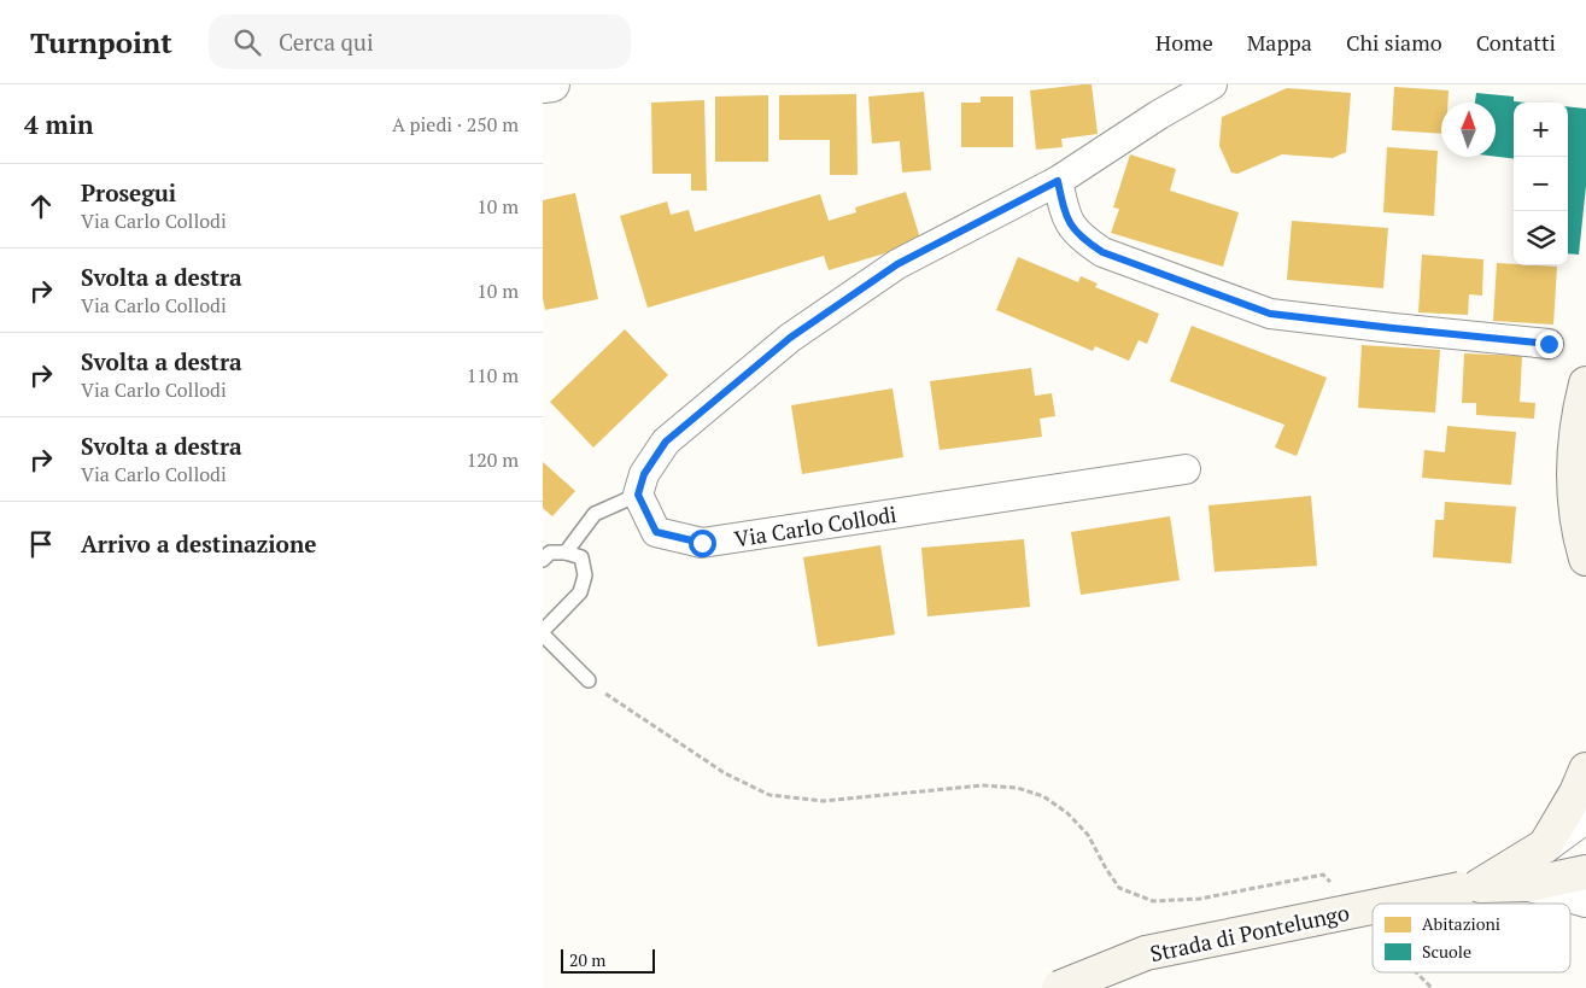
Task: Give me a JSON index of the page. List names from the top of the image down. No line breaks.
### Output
{"streets":{"main road":["Strada di Pontelungo"],"street":["Via Carlo Collodi"]},"legend":["Abitazioni","Scuole"],"scale_bar":"20 m","north":"top","page":{"header":"Turnpoint","search":"Cerca qui","nav":["Home","Mappa","Chi siamo","Contatti"],"heading":["4 min","A piedi · 250 m"],"map_buttons":["+","−"],"list":[["Prosegui","Via Carlo Collodi","10 m"],["Svolta a destra","Via Carlo Collodi","10 m"],["Svolta a destra","Via Carlo Collodi","110 m"],["Svolta a destra","Via Carlo Collodi","120 m"],"Arrivo a destinazione"],"scale":"20 m"}}
